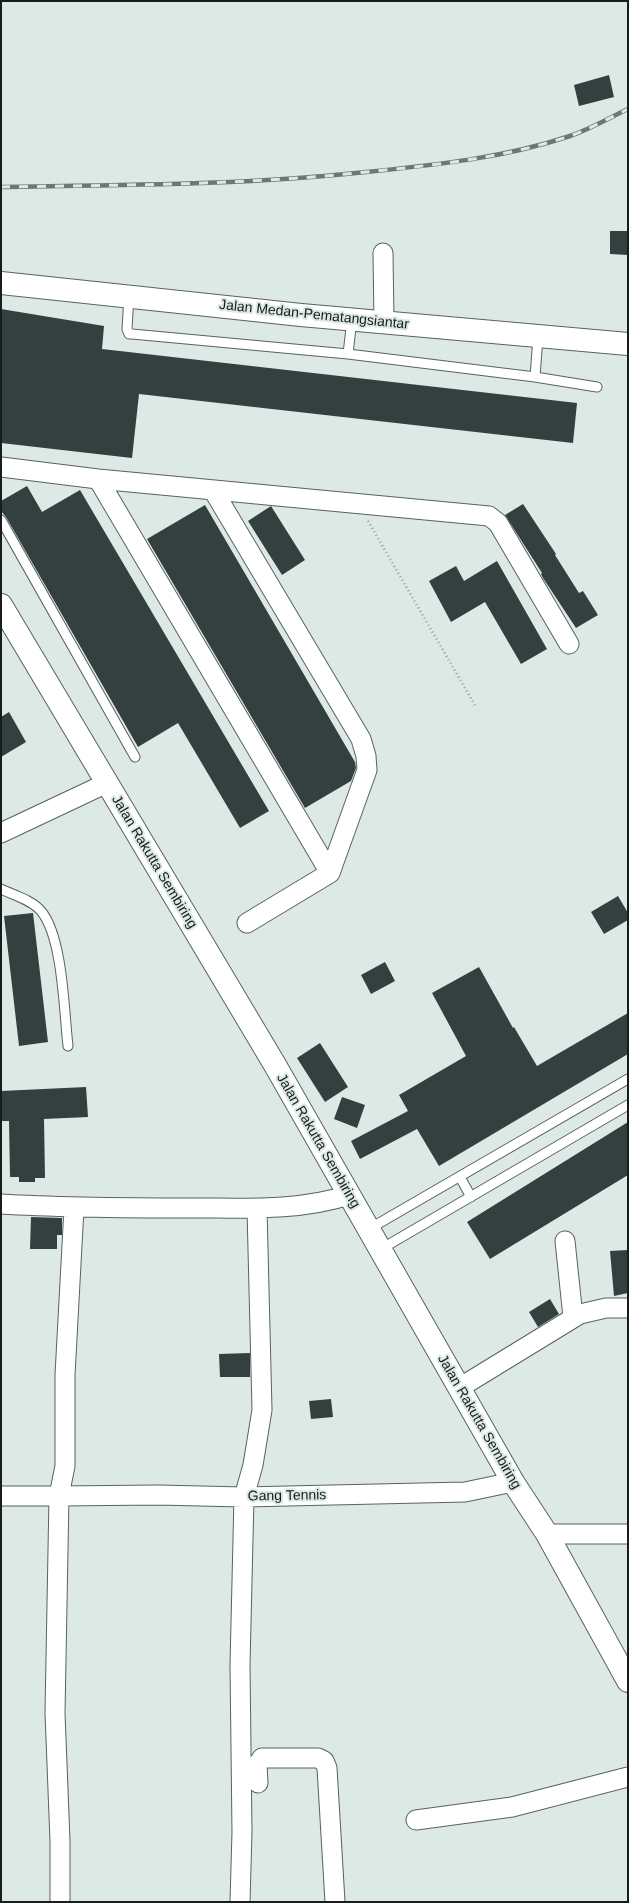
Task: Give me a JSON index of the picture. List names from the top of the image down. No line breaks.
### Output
{"streets":{"main road":["Jalan Medan-Pematangsiantar","Jalan Rakutta Sembiring"],"street":["Gang Tennis"]},"crossings":[["Jalan Rakutta Sembiring","Gang Tennis"]]}
